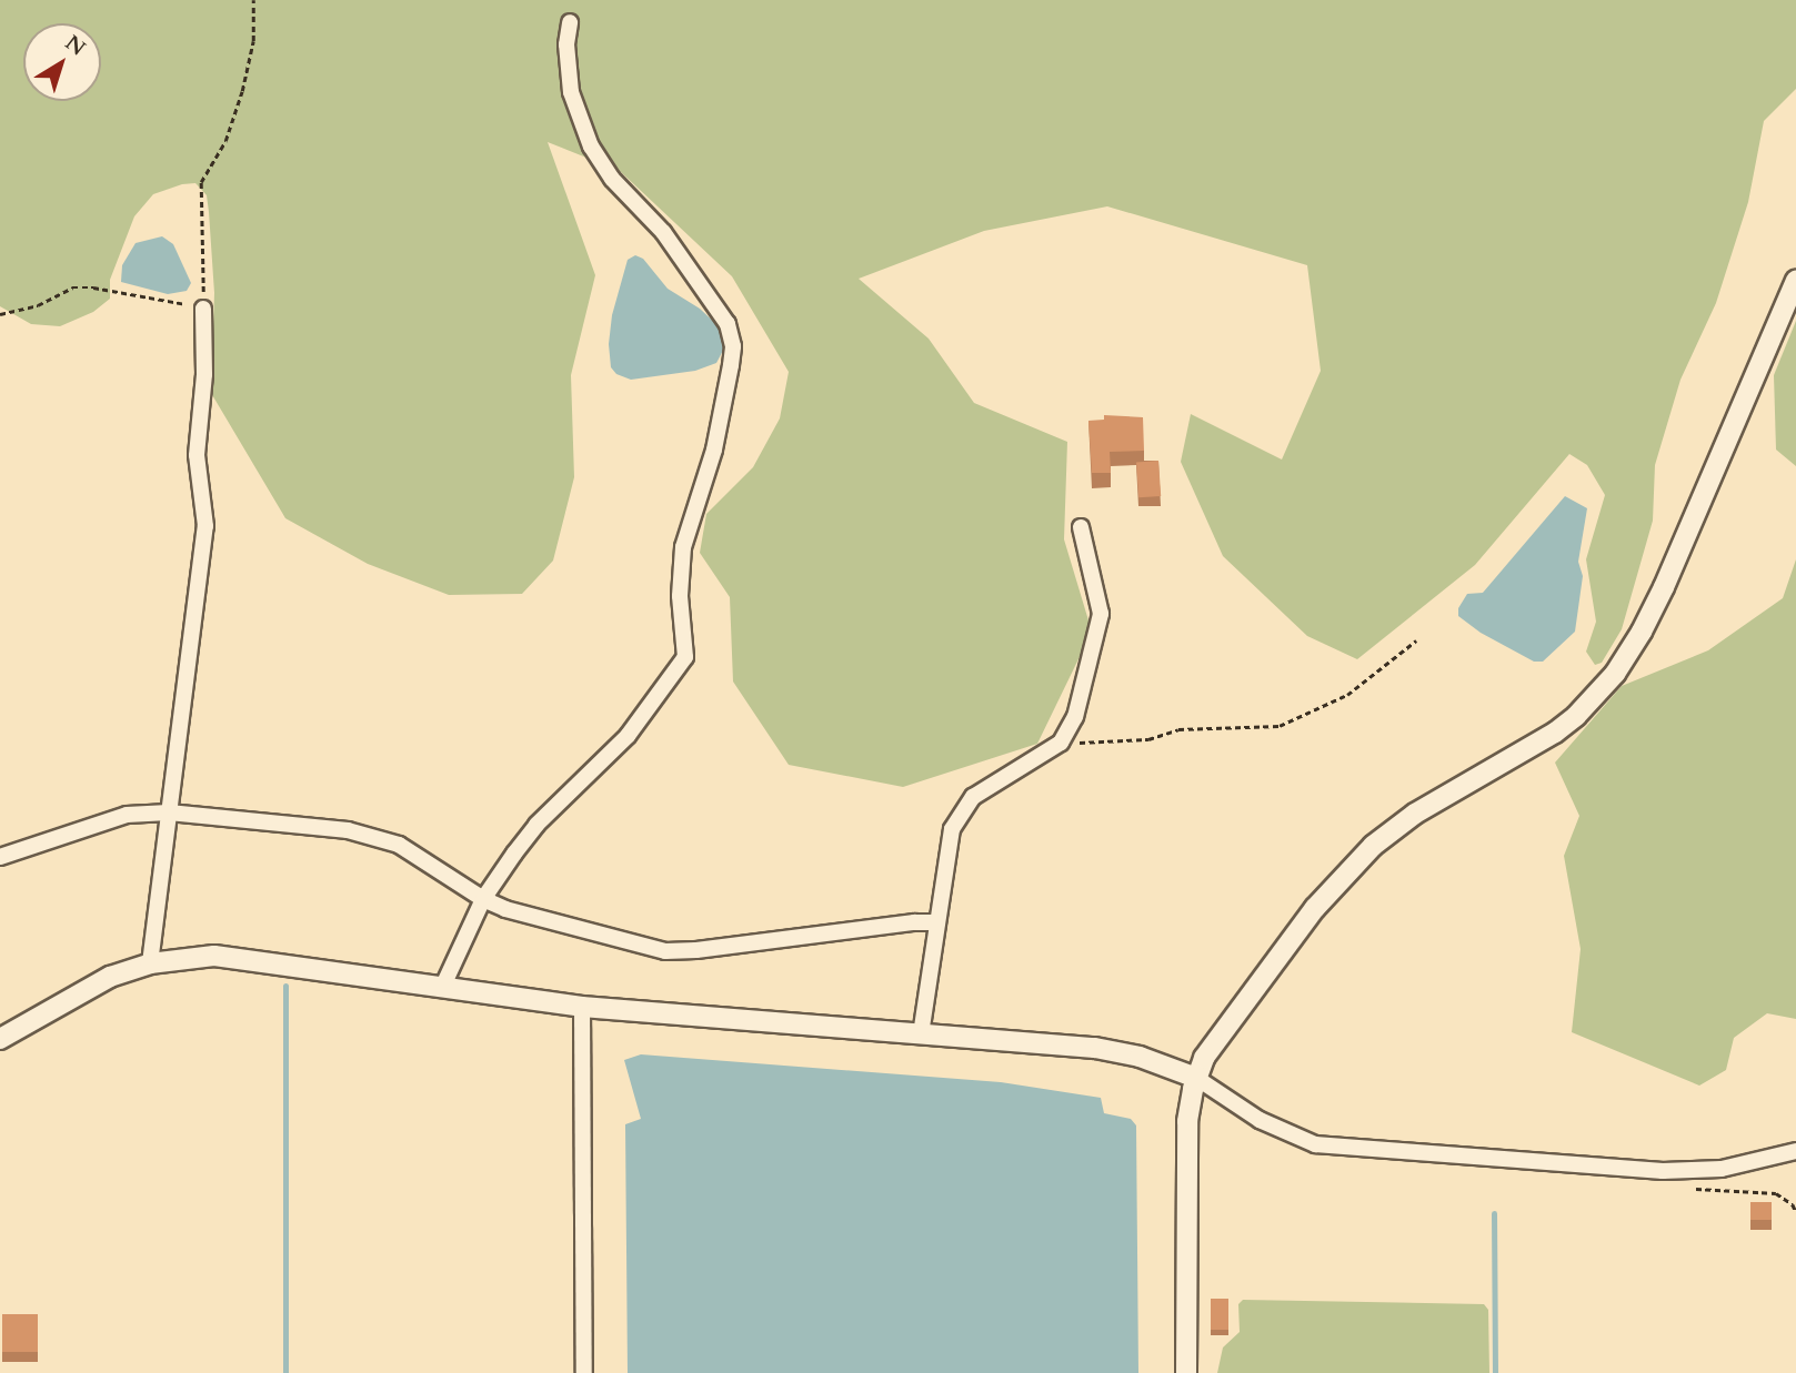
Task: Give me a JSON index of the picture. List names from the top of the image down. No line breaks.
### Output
{"north":"top right"}
